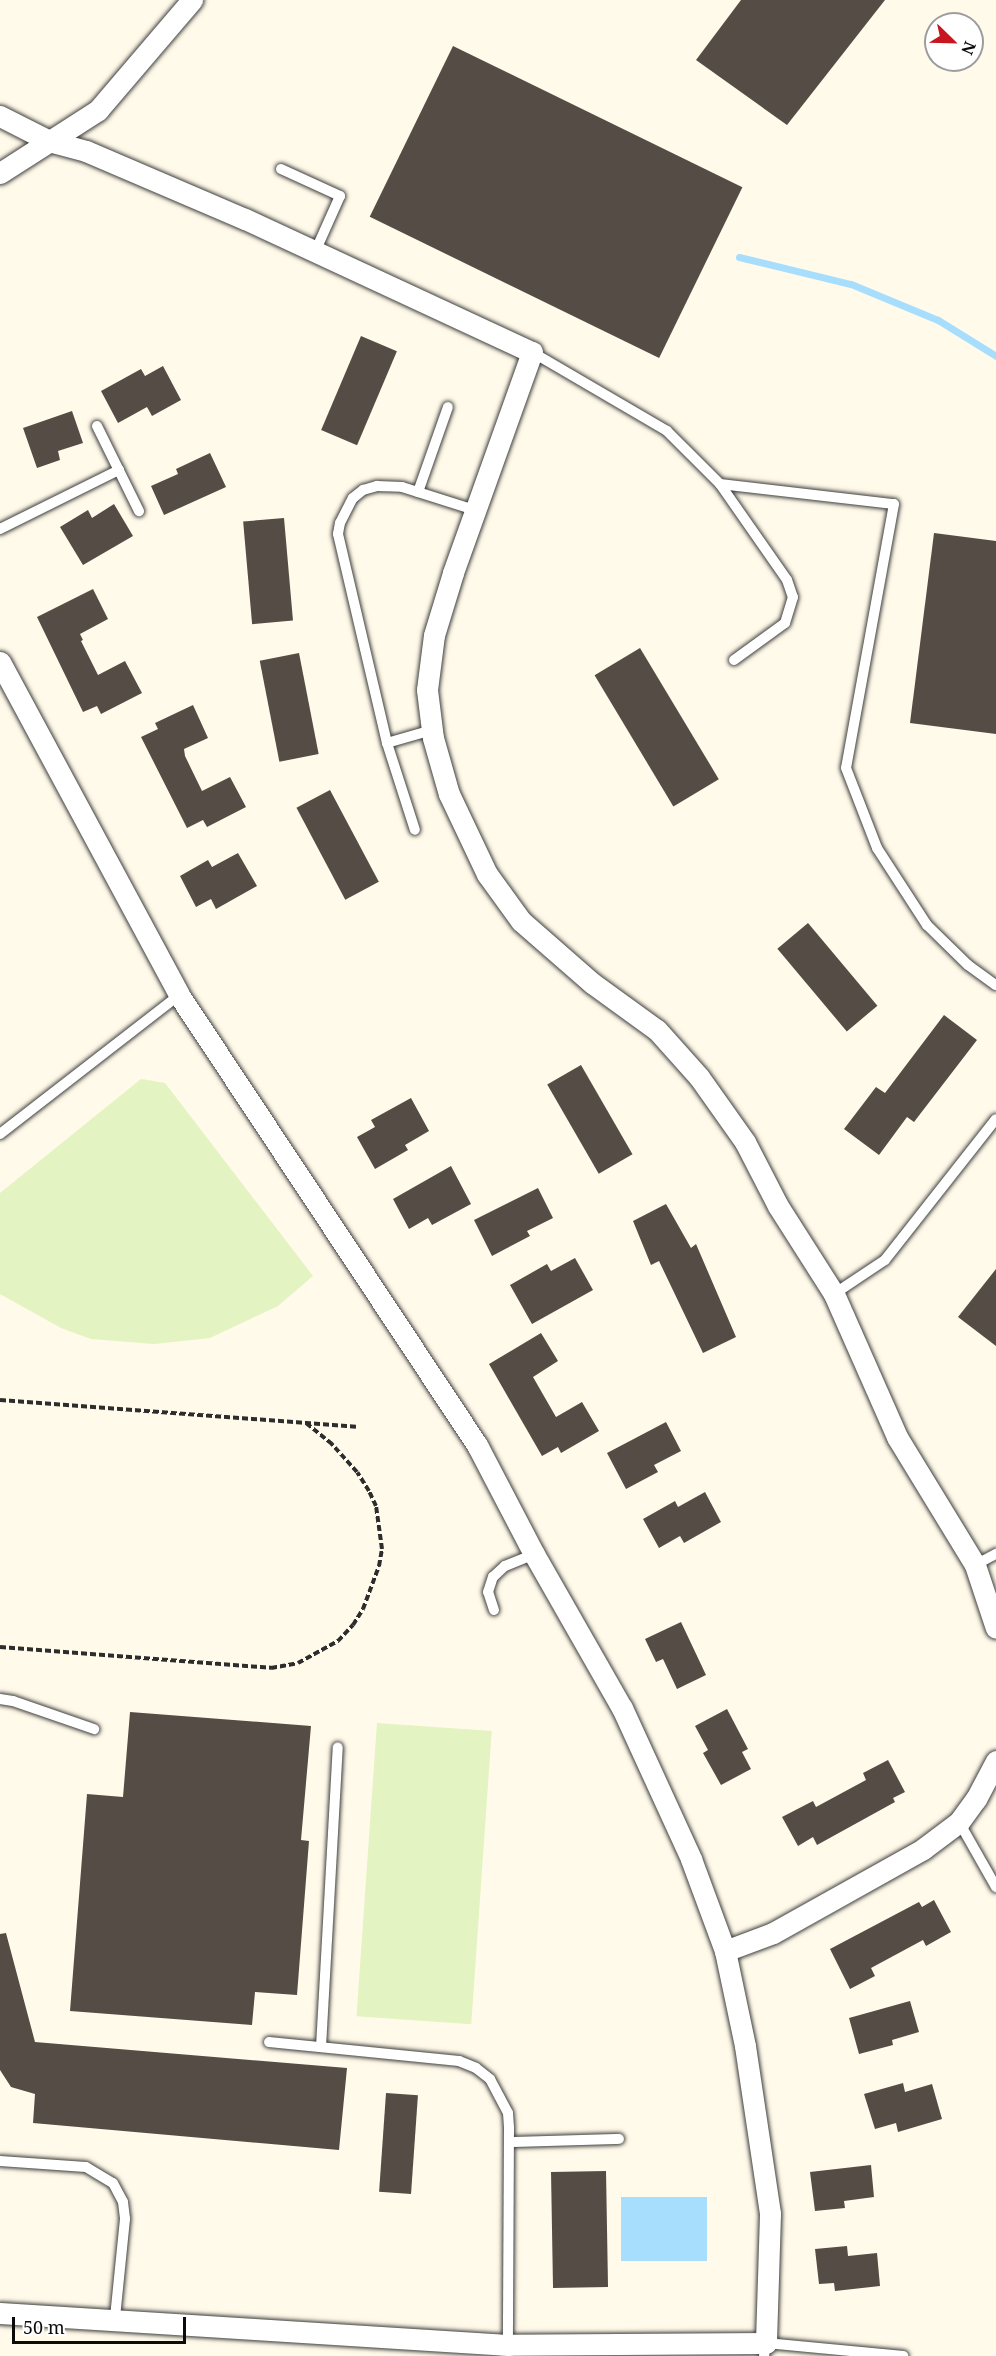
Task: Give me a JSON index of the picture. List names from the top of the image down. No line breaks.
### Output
{"scale_bar":"50 m","north":"bottom right"}
